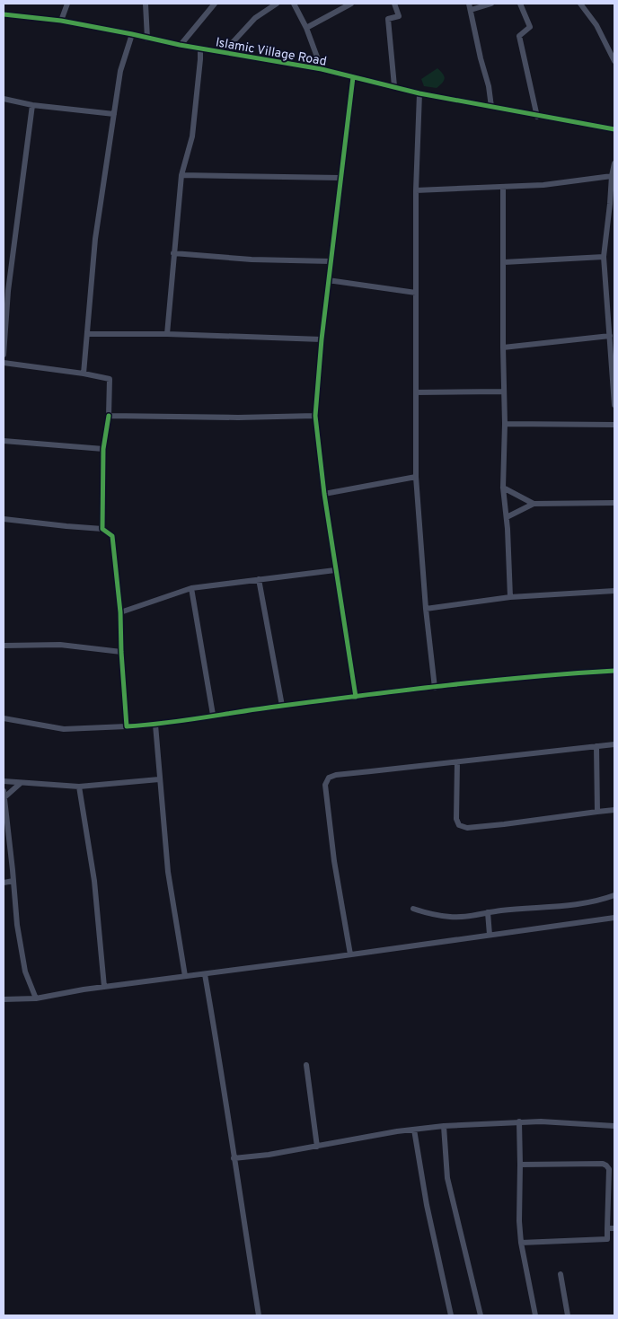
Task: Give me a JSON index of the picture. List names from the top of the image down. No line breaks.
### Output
{"streets":{"street":["Islamic Village Road"]}}
